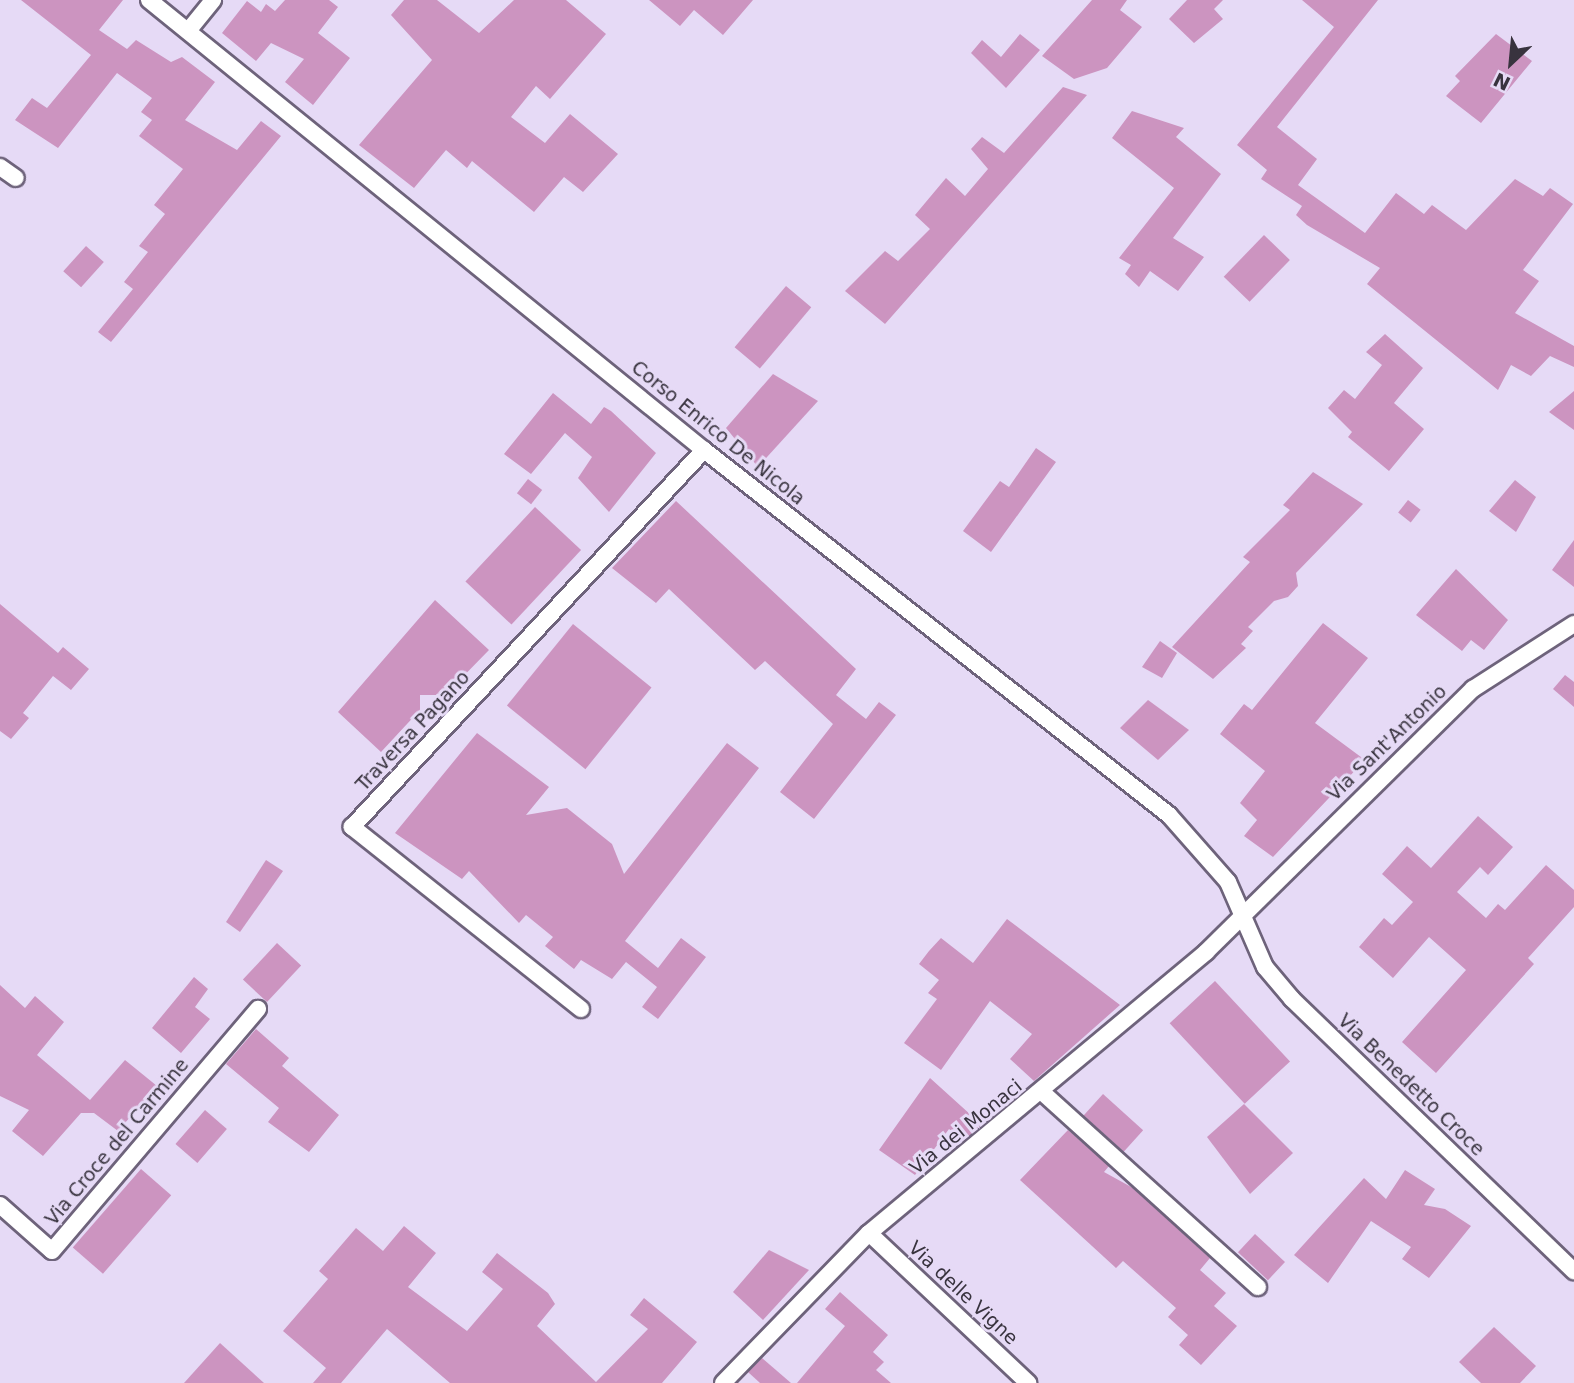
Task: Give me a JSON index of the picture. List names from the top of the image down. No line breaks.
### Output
{"streets":{"street":["Corso Enrico De Nicola","Traversa Pagano","Via Sant'Antonio","Via Benedetto Croce","Via dei Monaci","Via Croce del Carmine","Via delle Vigne"]},"crossings":[["Corso Enrico De Nicola","Traversa Pagano"],["Corso Enrico De Nicola","Via Sant'Antonio"],["Corso Enrico De Nicola","Via Benedetto Croce"],["Corso Enrico De Nicola","Via dei Monaci"],["Via Sant'Antonio","Via Benedetto Croce"],["Via Sant'Antonio","Via dei Monaci"],["Via Benedetto Croce","Via dei Monaci"],["Via dei Monaci","Via delle Vigne"]],"north":"bottom left"}
